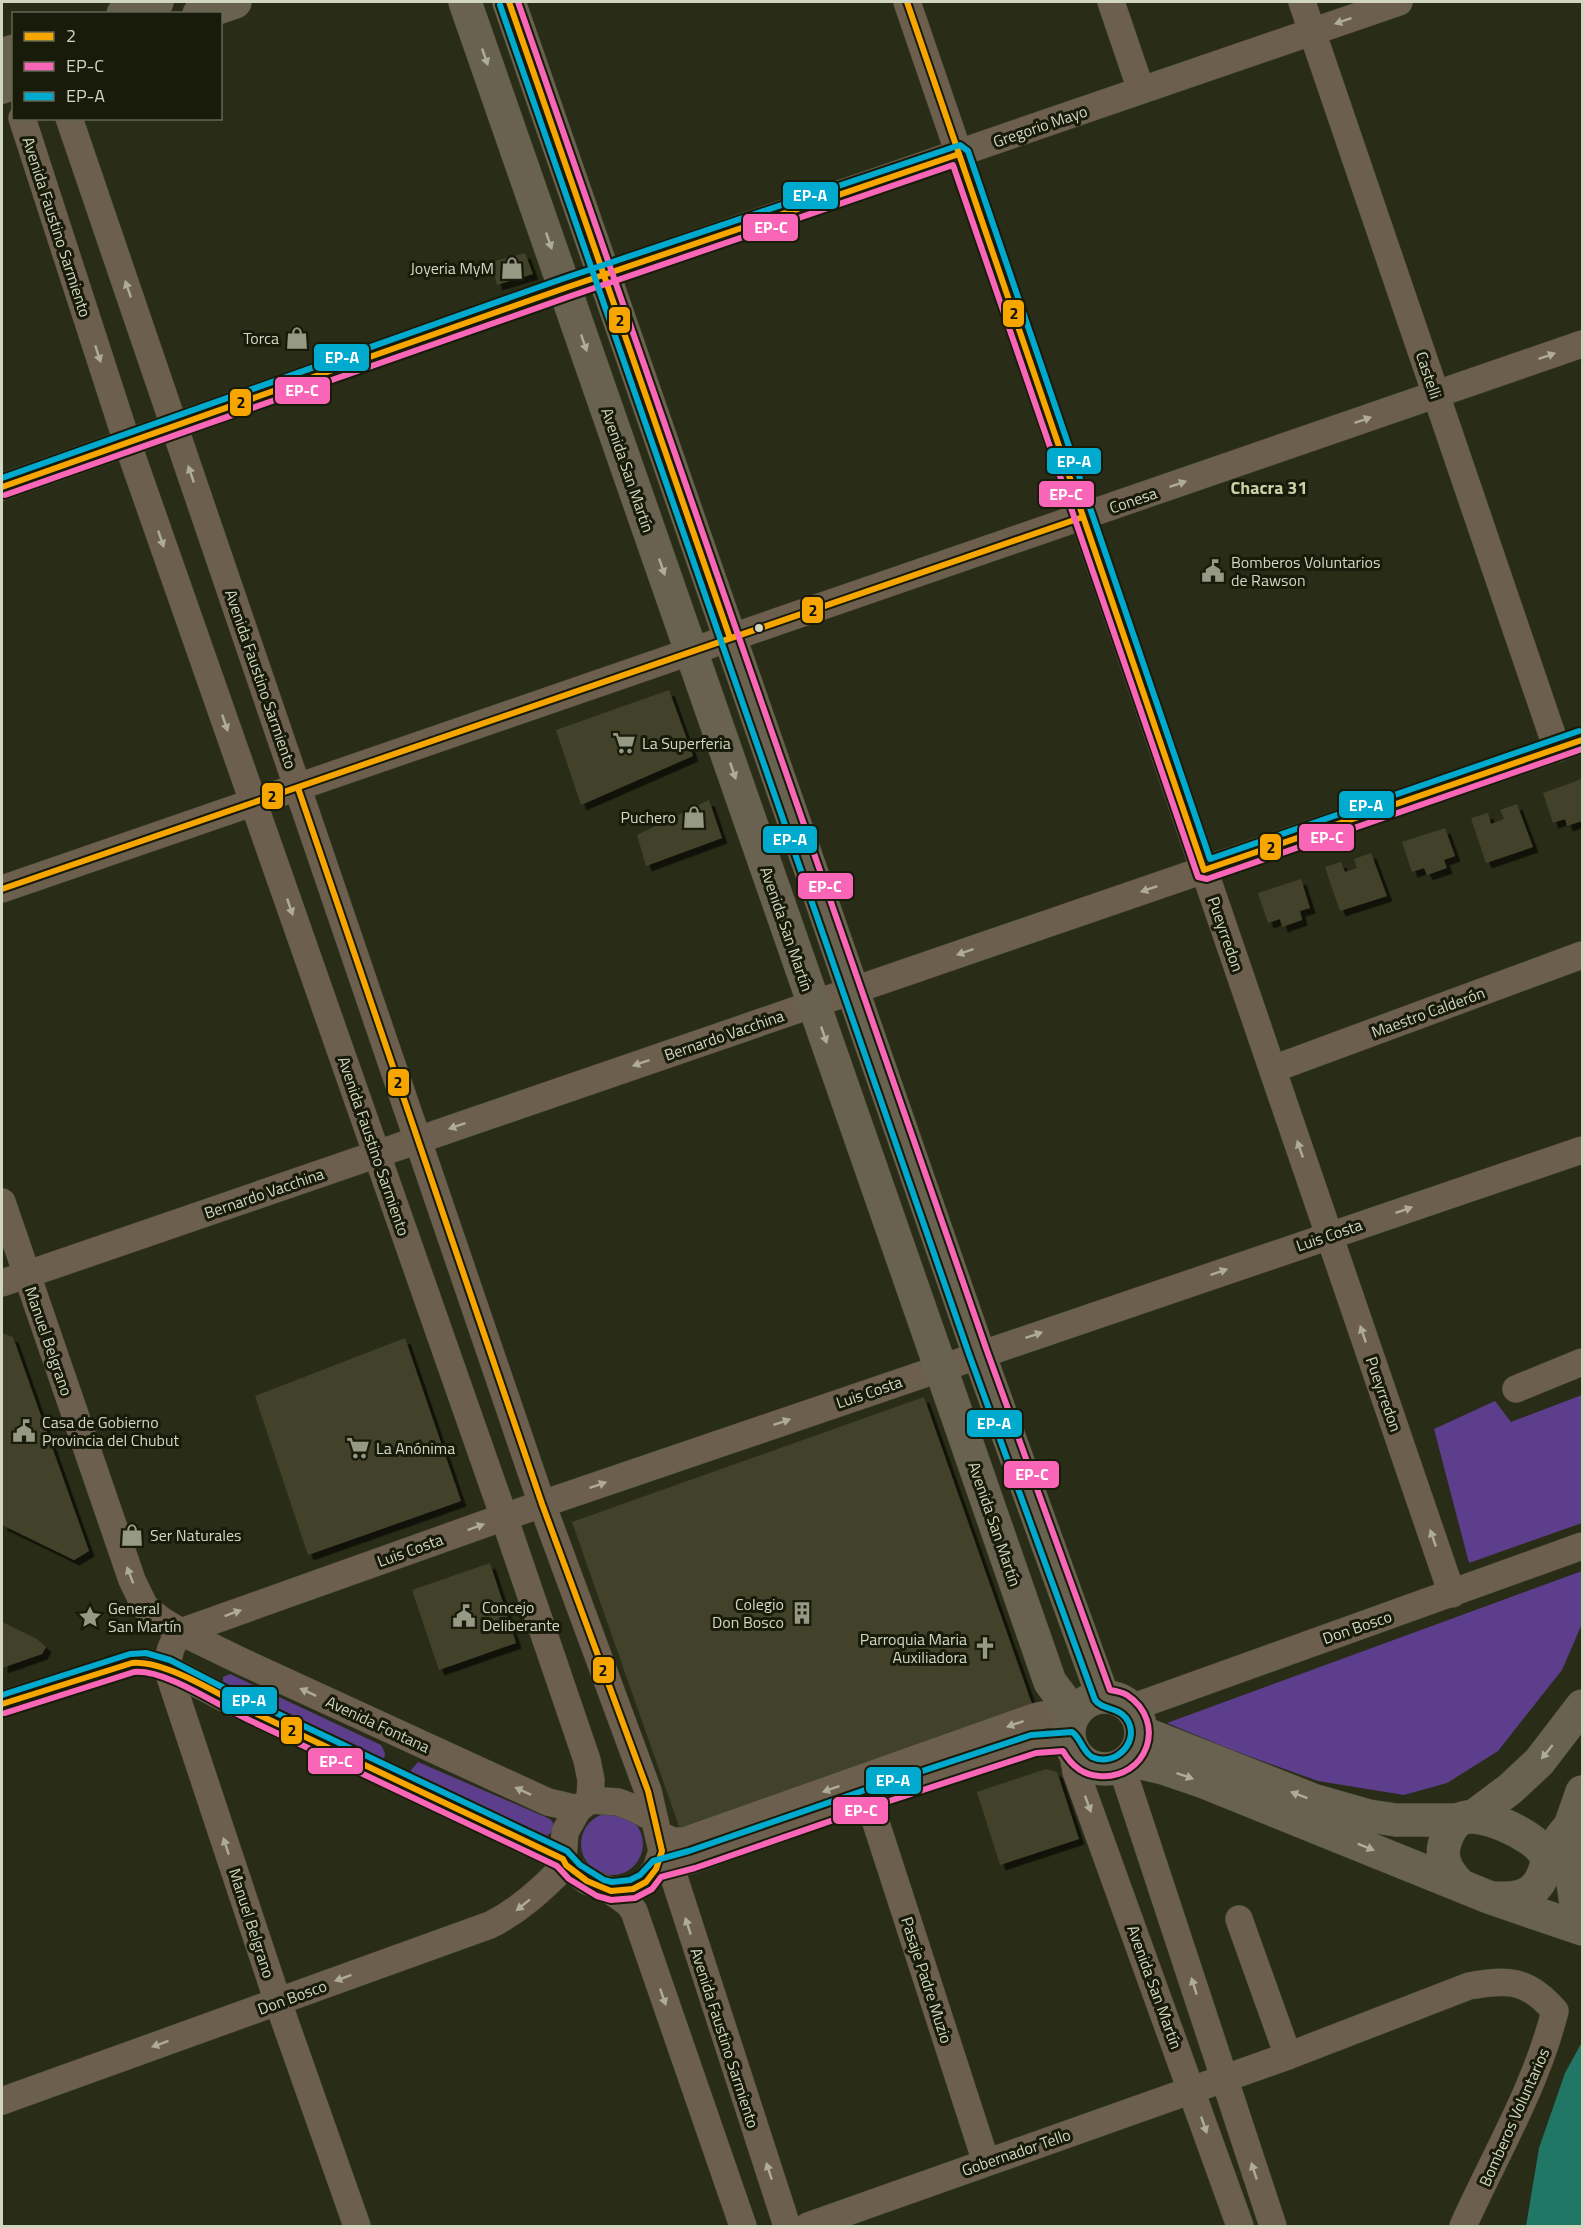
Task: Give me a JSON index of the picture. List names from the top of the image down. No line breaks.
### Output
{"streets":{"main road":["Avenida San Martín"],"street":["Gregorio Mayo","Avenida Faustino Sarmiento","Castelli","Conesa","Pueyrredon","Maestro Calderón","Bernardo Vacchina","Luis Costa","Manuel Belgrano","Don Bosco","Avenida Fontana","Pasaje Padre Muzio","Bomberos Voluntarios","Gobernador Tello"]},"crossings":[["Gregorio Mayo","Avenida Faustino Sarmiento"],["Gregorio Mayo","Castelli"],["Gregorio Mayo","Avenida San Martín"],["Gregorio Mayo","Pueyrredon"],["Avenida Faustino Sarmiento","Conesa"],["Avenida Faustino Sarmiento","Bernardo Vacchina"],["Avenida Faustino Sarmiento","Luis Costa"],["Avenida Faustino Sarmiento","Don Bosco"],["Avenida Faustino Sarmiento","Avenida Fontana"],["Castelli","Conesa"],["Castelli","Bernardo Vacchina"],["Avenida San Martín","Conesa"],["Avenida San Martín","Bernardo Vacchina"],["Avenida San Martín","Luis Costa"],["Avenida San Martín","Don Bosco"],["Avenida San Martín","Gobernador Tello"],["Conesa","Pueyrredon"],["Pueyrredon","Maestro Calderón"],["Pueyrredon","Bernardo Vacchina"],["Pueyrredon","Luis Costa"],["Pueyrredon","Don Bosco"],["Bernardo Vacchina","Manuel Belgrano"],["Luis Costa","Manuel Belgrano"],["Luis Costa","Avenida Fontana"],["Manuel Belgrano","Don Bosco"],["Manuel Belgrano","Avenida Fontana"],["Don Bosco","Avenida Fontana"],["Pasaje Padre Muzio","Gobernador Tello"],["Bomberos Voluntarios","Gobernador Tello"]],"one_way":["Bernardo Vacchina","Luis Costa","Manuel Belgrano","Don Bosco"],"districts":["Chacra 31"],"places":{"shop":["Joyeria MyM","Torca","Puchero","Ser Naturales"],"public building":["Bomberos Voluntarios de Rawson","Casa de Gobierno Provincia del Chubut","Concejo Deliberante"],"supermarket":["La Superferia","La Anónima"],"building":["Colegio Don Bosco"],"place":["General San Martín"],"church":["Parroquia Maria Auxiliadora"]},"lines":["transit line 2","transit line EP-C","transit line EP-A"],"legend":["2","EP-C","EP-A"]}
